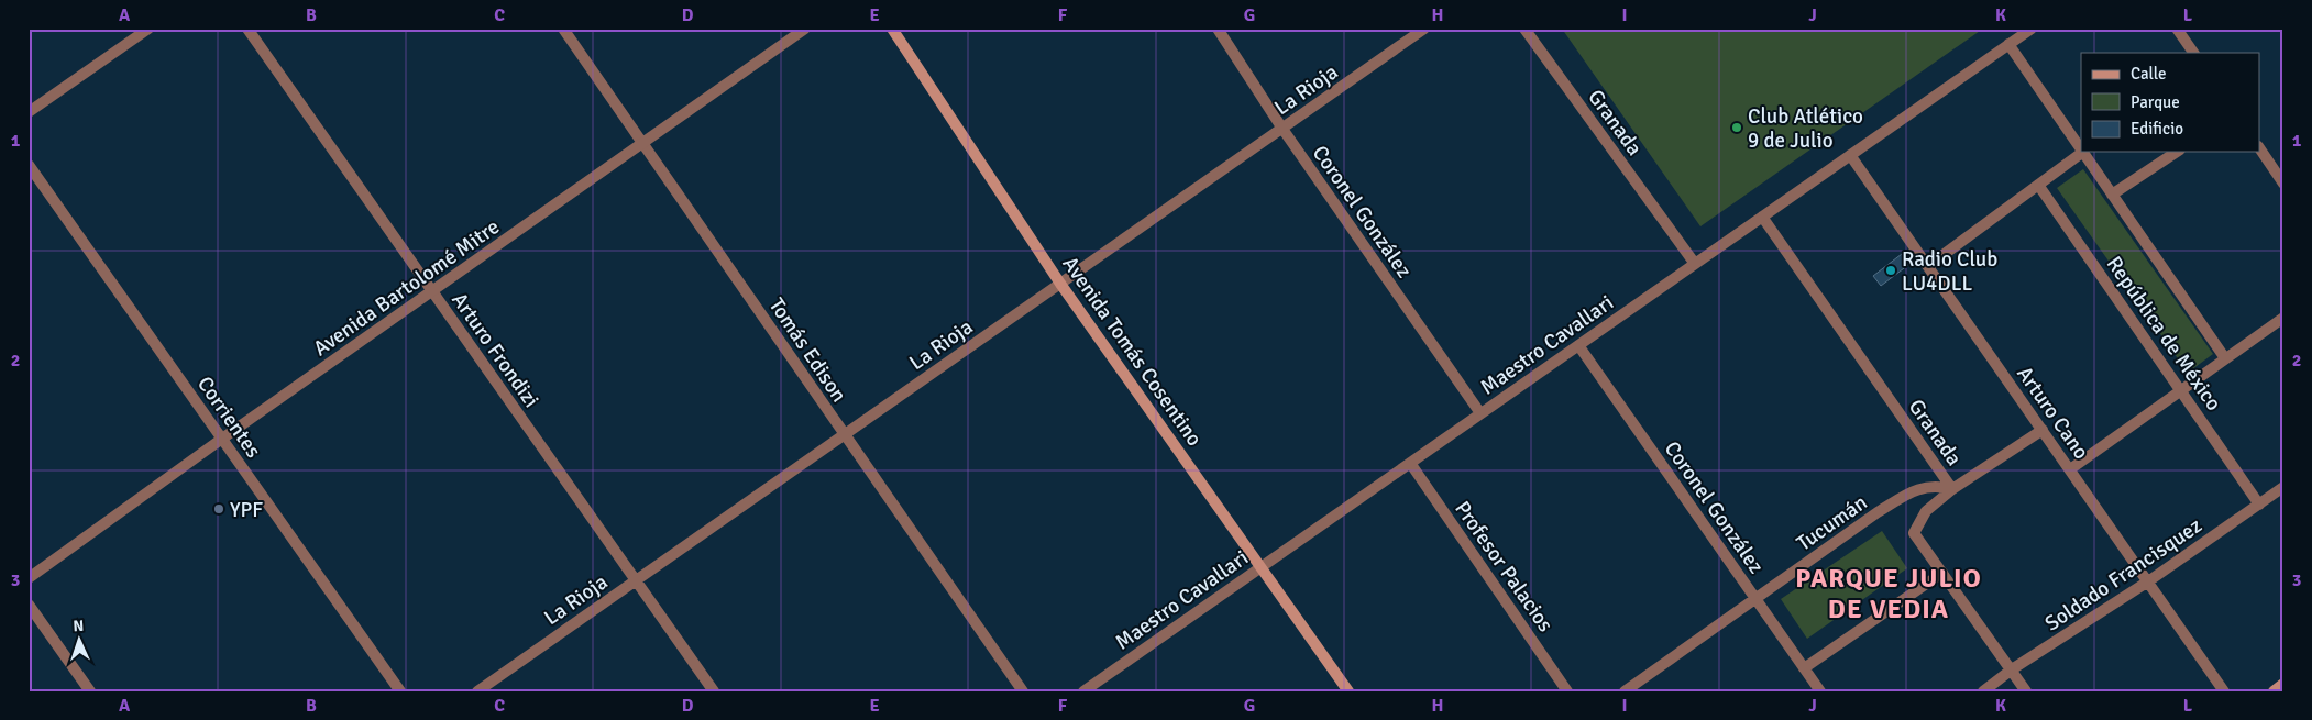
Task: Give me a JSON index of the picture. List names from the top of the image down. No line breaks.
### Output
{"streets":{"main road":["Avenida Tomás Cosentino"],"street":["La Rioja","Granada","Coronel González","Avenida Bartolomé Mitre","República de México","Maestro Cavallari","Arturo Frondizi","Tomás Edison","Arturo Cano","Corrientes","Tucumán","Profesor Palacios","Soldado Francisquez"]},"crossings":[["La Rioja","Coronel González"],["La Rioja","Arturo Frondizi"],["La Rioja","Tomás Edison"],["La Rioja","Avenida Tomás Cosentino"],["Granada","Maestro Cavallari"],["Granada","Tucumán"],["Granada","Soldado Francisquez"],["Coronel González","Maestro Cavallari"],["Coronel González","Tucumán"],["Avenida Bartolomé Mitre","Arturo Frondizi"],["Avenida Bartolomé Mitre","Tomás Edison"],["Avenida Bartolomé Mitre","Corrientes"],["República de México","Maestro Cavallari"],["República de México","Soldado Francisquez"],["Maestro Cavallari","Avenida Tomás Cosentino"],["Maestro Cavallari","Arturo Cano"],["Maestro Cavallari","Profesor Palacios"],["Arturo Cano","Soldado Francisquez"]],"districts":["PARQUE JULIO DE VEDIA"],"places":["Club Atlético 9 de Julio","Radio Club LU4DLL","YPF"],"legend":["Calle","Parque","Edificio"],"north":"top","grid":{"columns":["A","B","C","D","E","F","G","H","I","J","K","L"],"rows":["1","2","3"]}}
